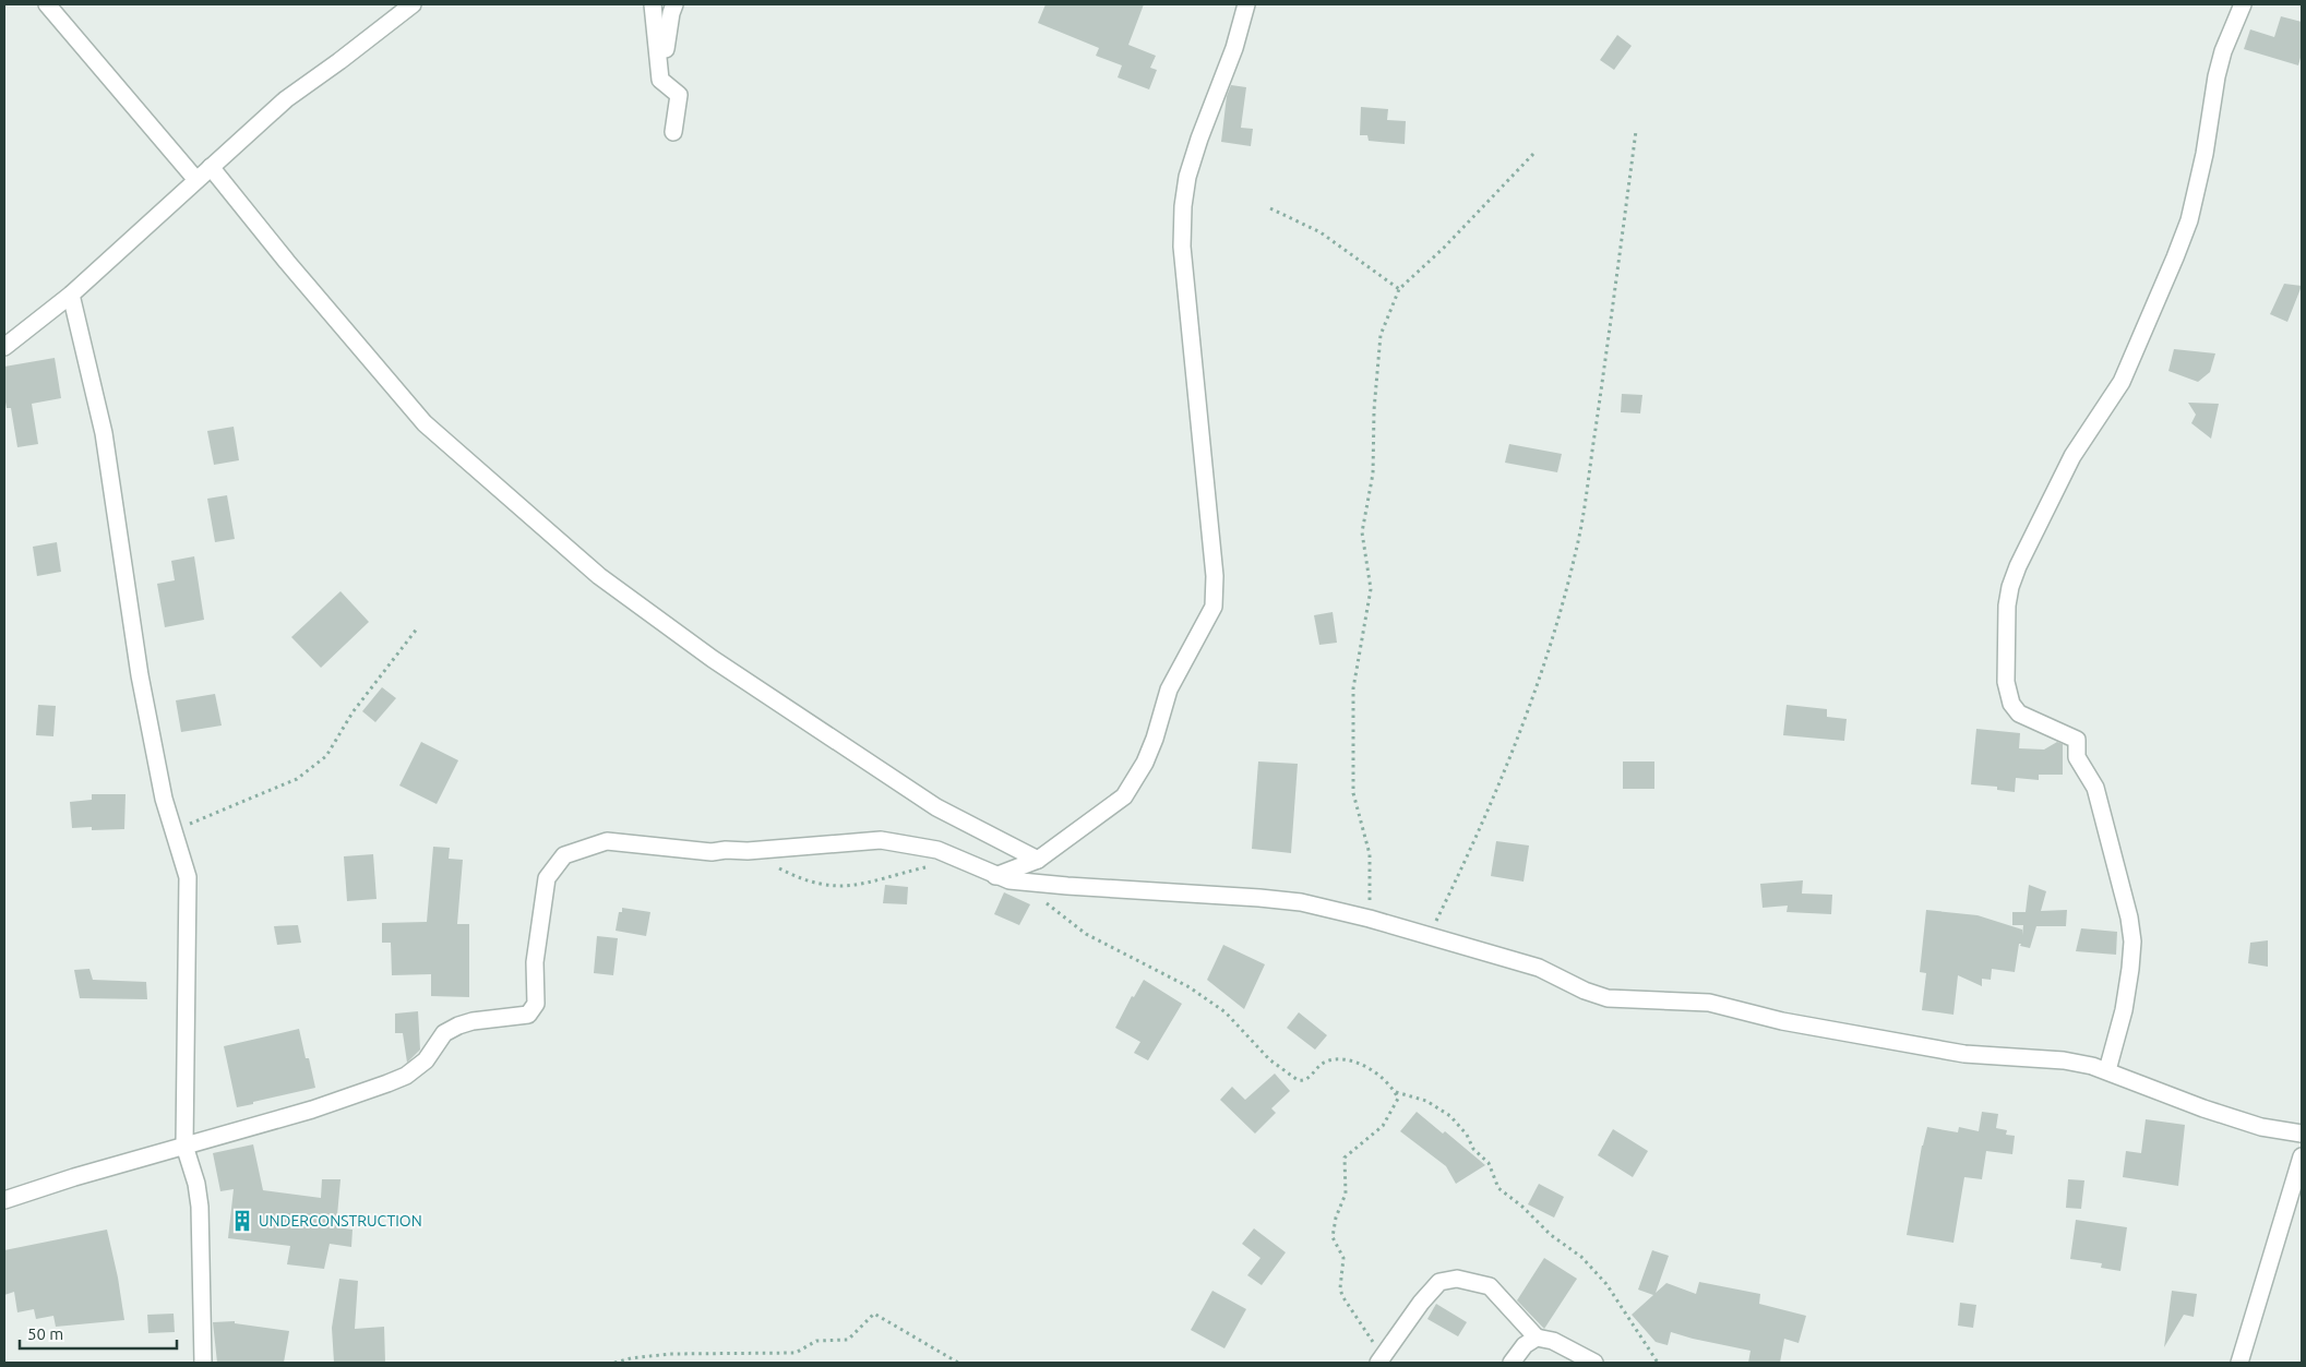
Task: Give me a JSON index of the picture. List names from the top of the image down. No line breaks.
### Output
{"places":{"building":["UNDERCONSTRUCTION"]},"scale_bar":"50 m"}
